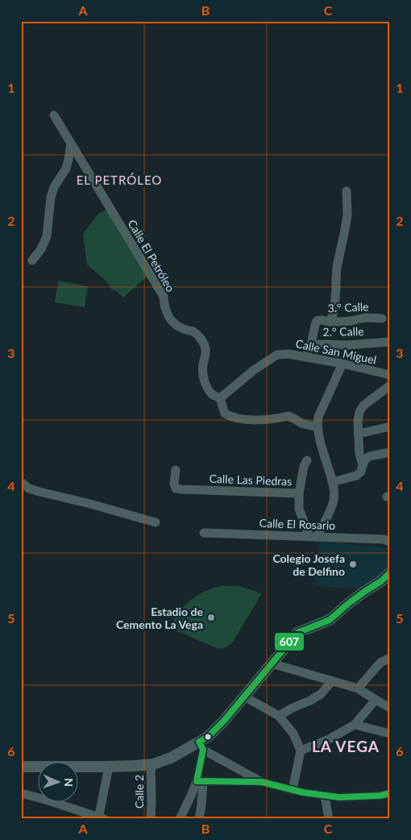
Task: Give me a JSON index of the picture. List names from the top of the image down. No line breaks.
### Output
{"streets":{"street":["Calle El Petróleo","3.° Calle","2.° Calle","Calle San Miguel","Calle Las Piedras","Calle El Rosario","Calle 2"]},"crossings":[["Calle El Petróleo","Calle San Miguel"],["3.° Calle","2.° Calle"],["2.° Calle","Calle San Miguel"],["Calle Las Piedras","Calle El Rosario"]],"districts":["EL PETRÓLEO","LA VEGA"],"places":["Colegio Josefa de Delfino","Estadio de Cemento La Vega"],"lines":["transit line 607"],"north":"right","grid":{"columns":["A","B","C"],"rows":["1","2","3","4","5","6"]}}
